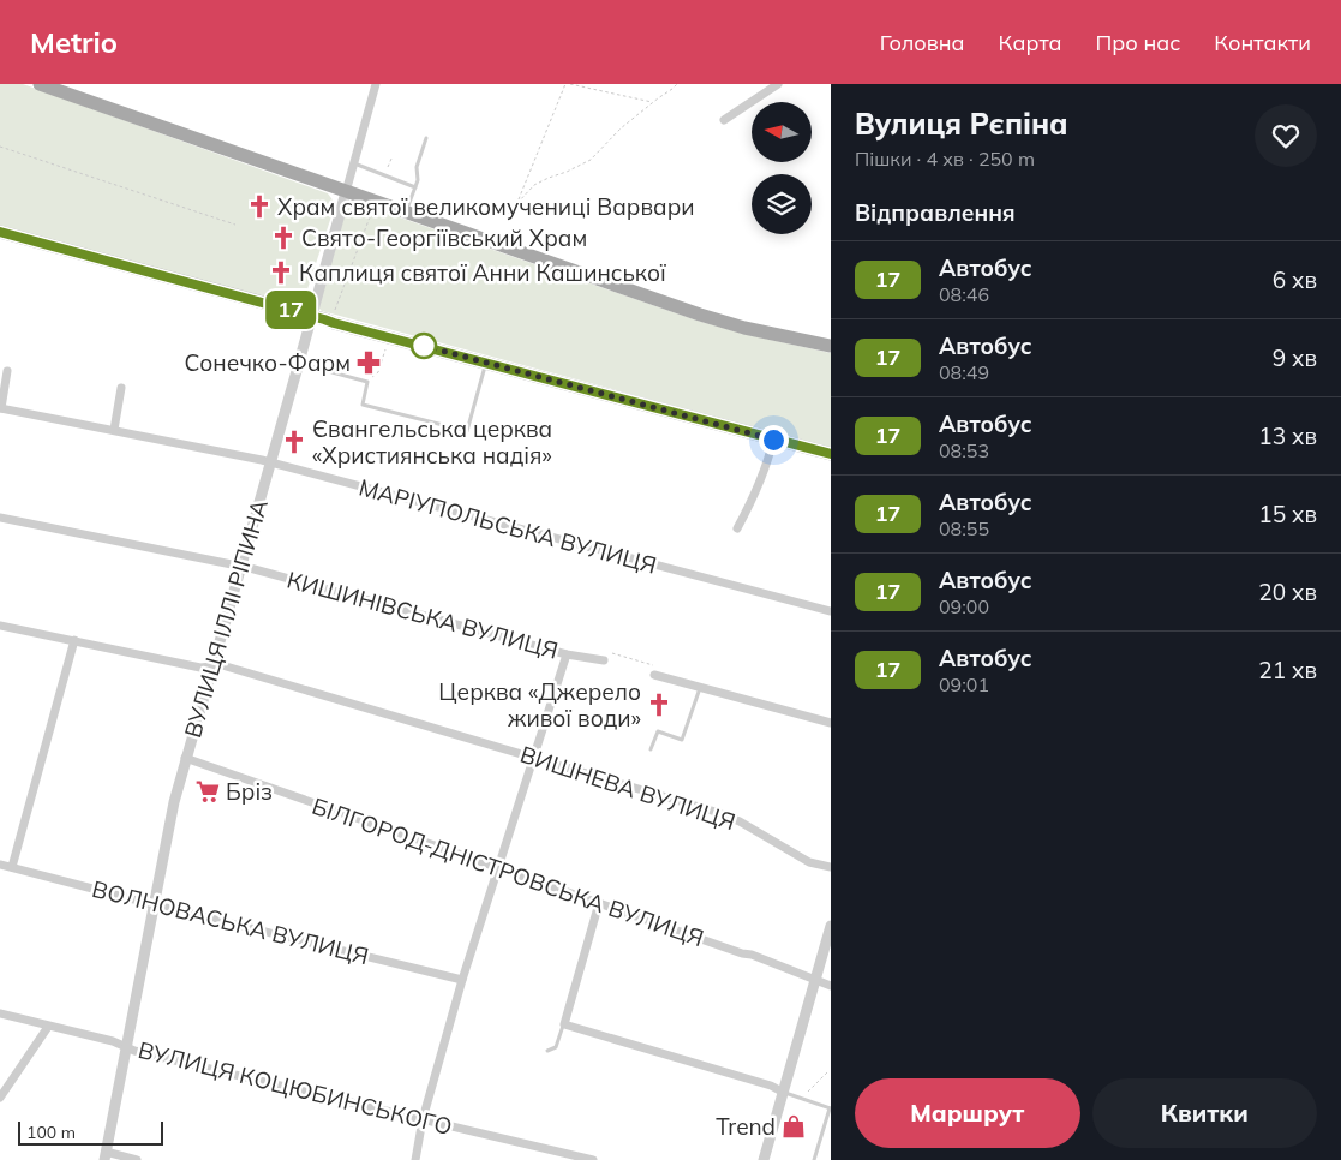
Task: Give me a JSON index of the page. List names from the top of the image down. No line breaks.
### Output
{"streets":{"street":["МАРІУПОЛЬСЬКА ВУЛИЦЯ","КИШИНІВСЬКА ВУЛИЦЯ","ВУЛИЦЯ ІЛЛІ РІПИНА","ВИШНЕВА ВУЛИЦЯ","БІЛГОРОД-ДНІСТРОВСЬКА ВУЛИЦЯ","ВОЛНОВАСЬКА ВУЛИЦЯ","ВУЛИЦЯ КОЦЮБИНСЬКОГО"]},"crossings":[["МАРІУПОЛЬСЬКА ВУЛИЦЯ","ВУЛИЦЯ ІЛЛІ РІПИНА"],["КИШИНІВСЬКА ВУЛИЦЯ","ВУЛИЦЯ ІЛЛІ РІПИНА"],["ВУЛИЦЯ ІЛЛІ РІПИНА","ВИШНЕВА ВУЛИЦЯ"],["ВУЛИЦЯ ІЛЛІ РІПИНА","БІЛГОРОД-ДНІСТРОВСЬКА ВУЛИЦЯ"],["ВУЛИЦЯ ІЛЛІ РІПИНА","ВОЛНОВАСЬКА ВУЛИЦЯ"],["ВУЛИЦЯ ІЛЛІ РІПИНА","ВУЛИЦЯ КОЦЮБИНСЬКОГО"]],"places":{"church":["Храм святої великомучениці Варвари","Свято-Георгіївський Храм","Каплиця cвятої Анни Кашинської","Євангельська церква «Християнська надія»","Церква «Джерело живої води»"],"pharmacy":["Сонечко-Фарм"],"supermarket":["Бріз"],"shop":["Trend"]},"lines":["bus line 17"],"scale_bar":"100 m","north":"left","page":{"header":"Metrio","nav":["Головна","Карта","Про нас","Контакти"],"on_map":"17","heading":[["Вулиця Рєпіна","Пішки · 4 хв · 250 m"],"Відправлення"],"list":[{"mark":"17","name":"Автобус","note":"08:46","value":"6 хв"},{"mark":"17","name":"Автобус","note":"08:49","value":"9 хв"},{"mark":"17","name":"Автобус","note":"08:53","value":"13 хв"},{"mark":"17","name":"Автобус","note":"08:55","value":"15 хв"},{"mark":"17","name":"Автобус","note":"09:00","value":"20 хв"},{"mark":"17","name":"Автобус","note":"09:01","value":"21 хв"}],"buttons":["Маршрут","Квитки"],"scale":"100 m"}}
